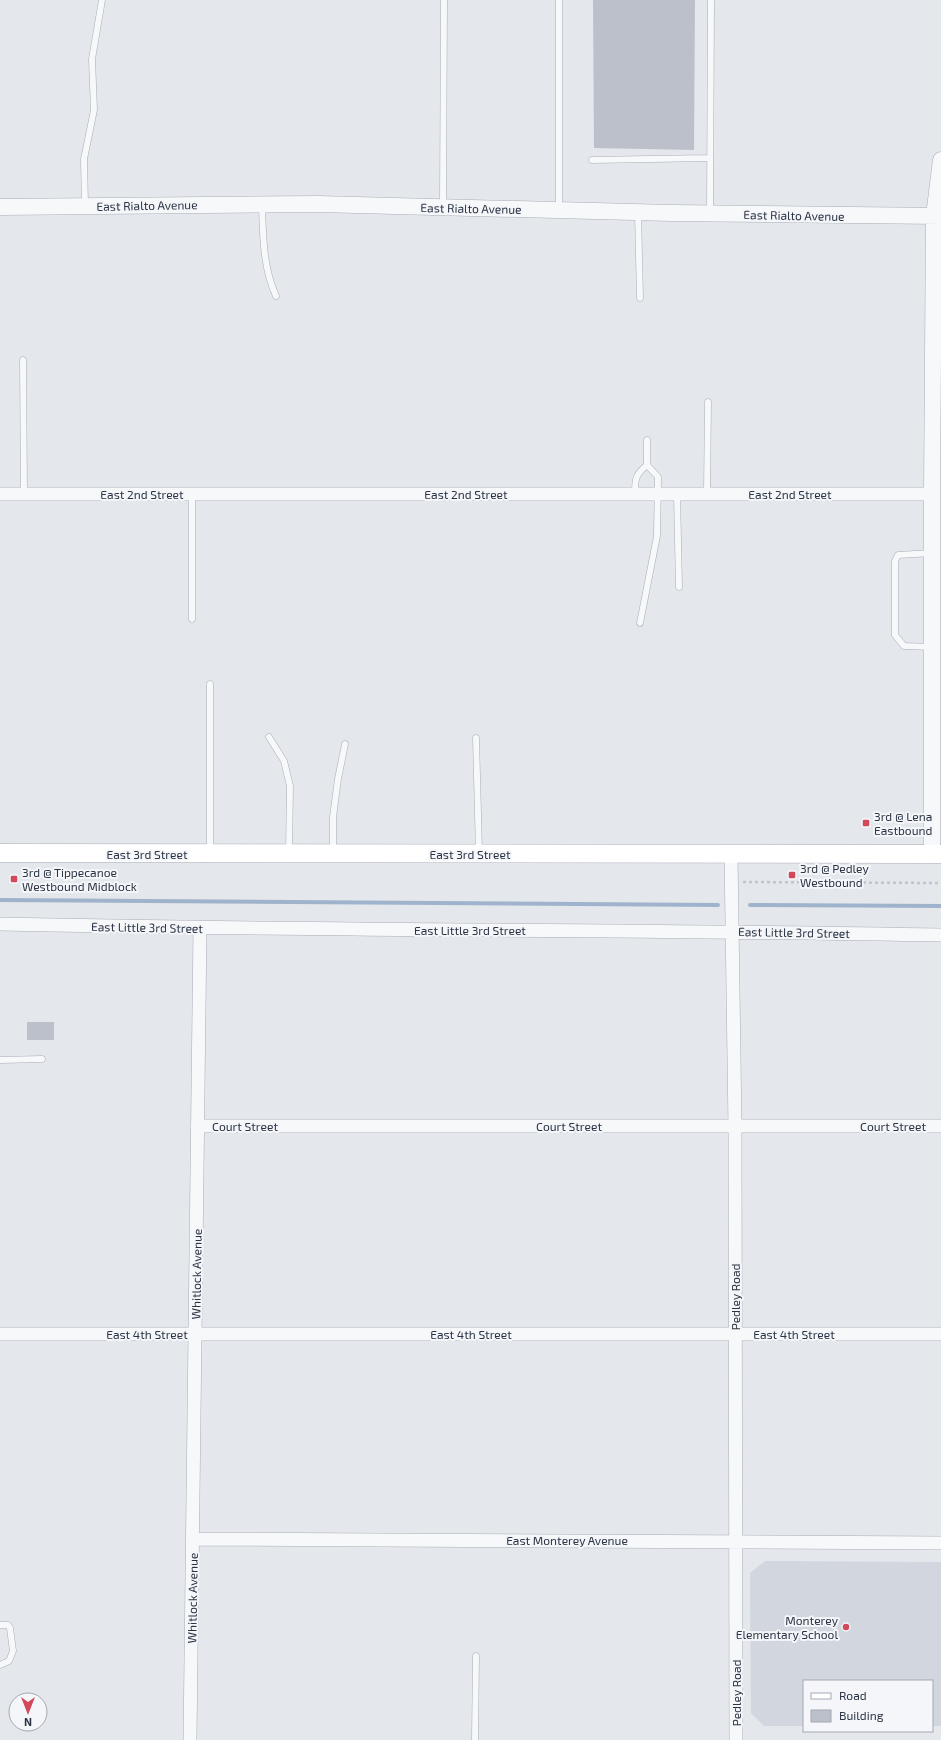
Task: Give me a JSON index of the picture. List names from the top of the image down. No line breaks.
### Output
{"streets":{"main road":["East 3rd Street"],"street":["East Rialto Avenue","East 2nd Street","East Little 3rd Street","Court Street","Whitlock Avenue","Pedley Road","East 4th Street","East Monterey Avenue"]},"crossings":[["East 3rd Street","Pedley Road"],["East Little 3rd Street","Whitlock Avenue"],["East Little 3rd Street","Pedley Road"],["Court Street","Whitlock Avenue"],["Court Street","Pedley Road"],["Whitlock Avenue","East 4th Street"],["Whitlock Avenue","East Monterey Avenue"],["Pedley Road","East 4th Street"],["Pedley Road","East Monterey Avenue"]],"places":{"transit":["3rd @ Lena Eastbound","3rd @ Pedley Westbound","3rd @ Tippecanoe Westbound Midblock"],"other":["Monterey Elementary School"]},"legend":["Road","Building"],"north":"bottom"}
